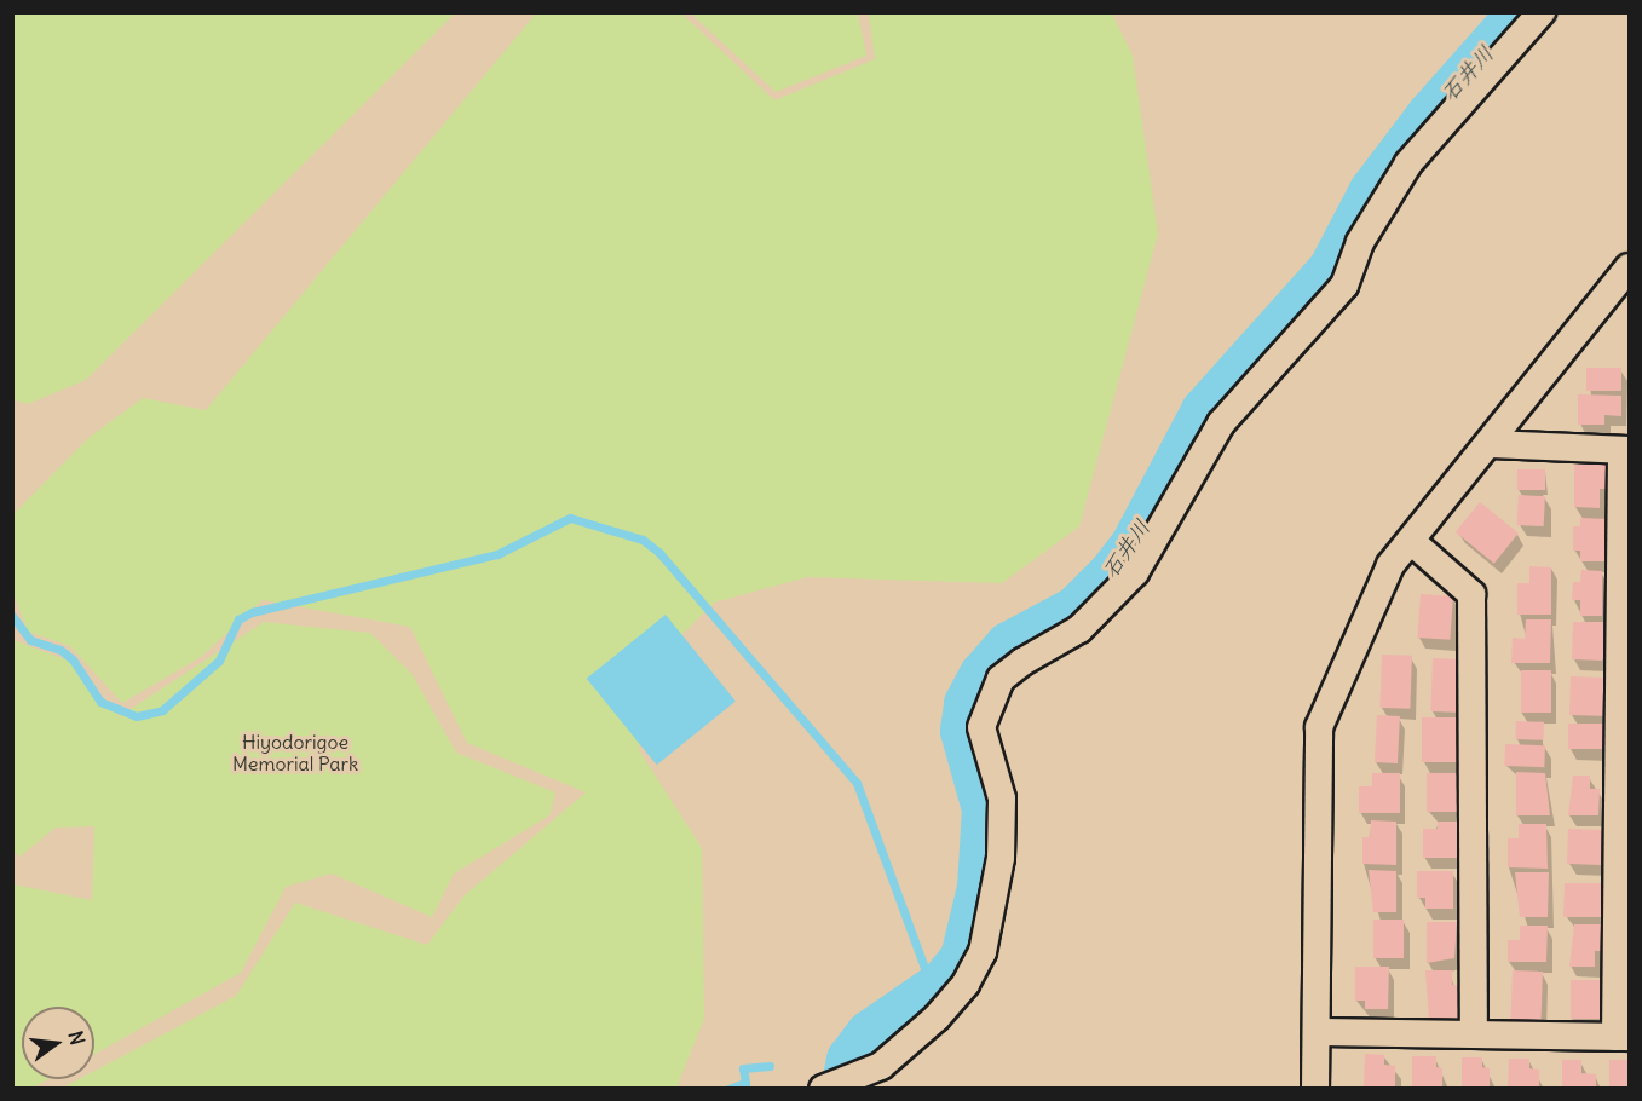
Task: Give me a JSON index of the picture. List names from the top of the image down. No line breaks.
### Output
{"water":["石井川"],"parks":["Hiyodorigoe Memorial Park"],"north":"right"}
